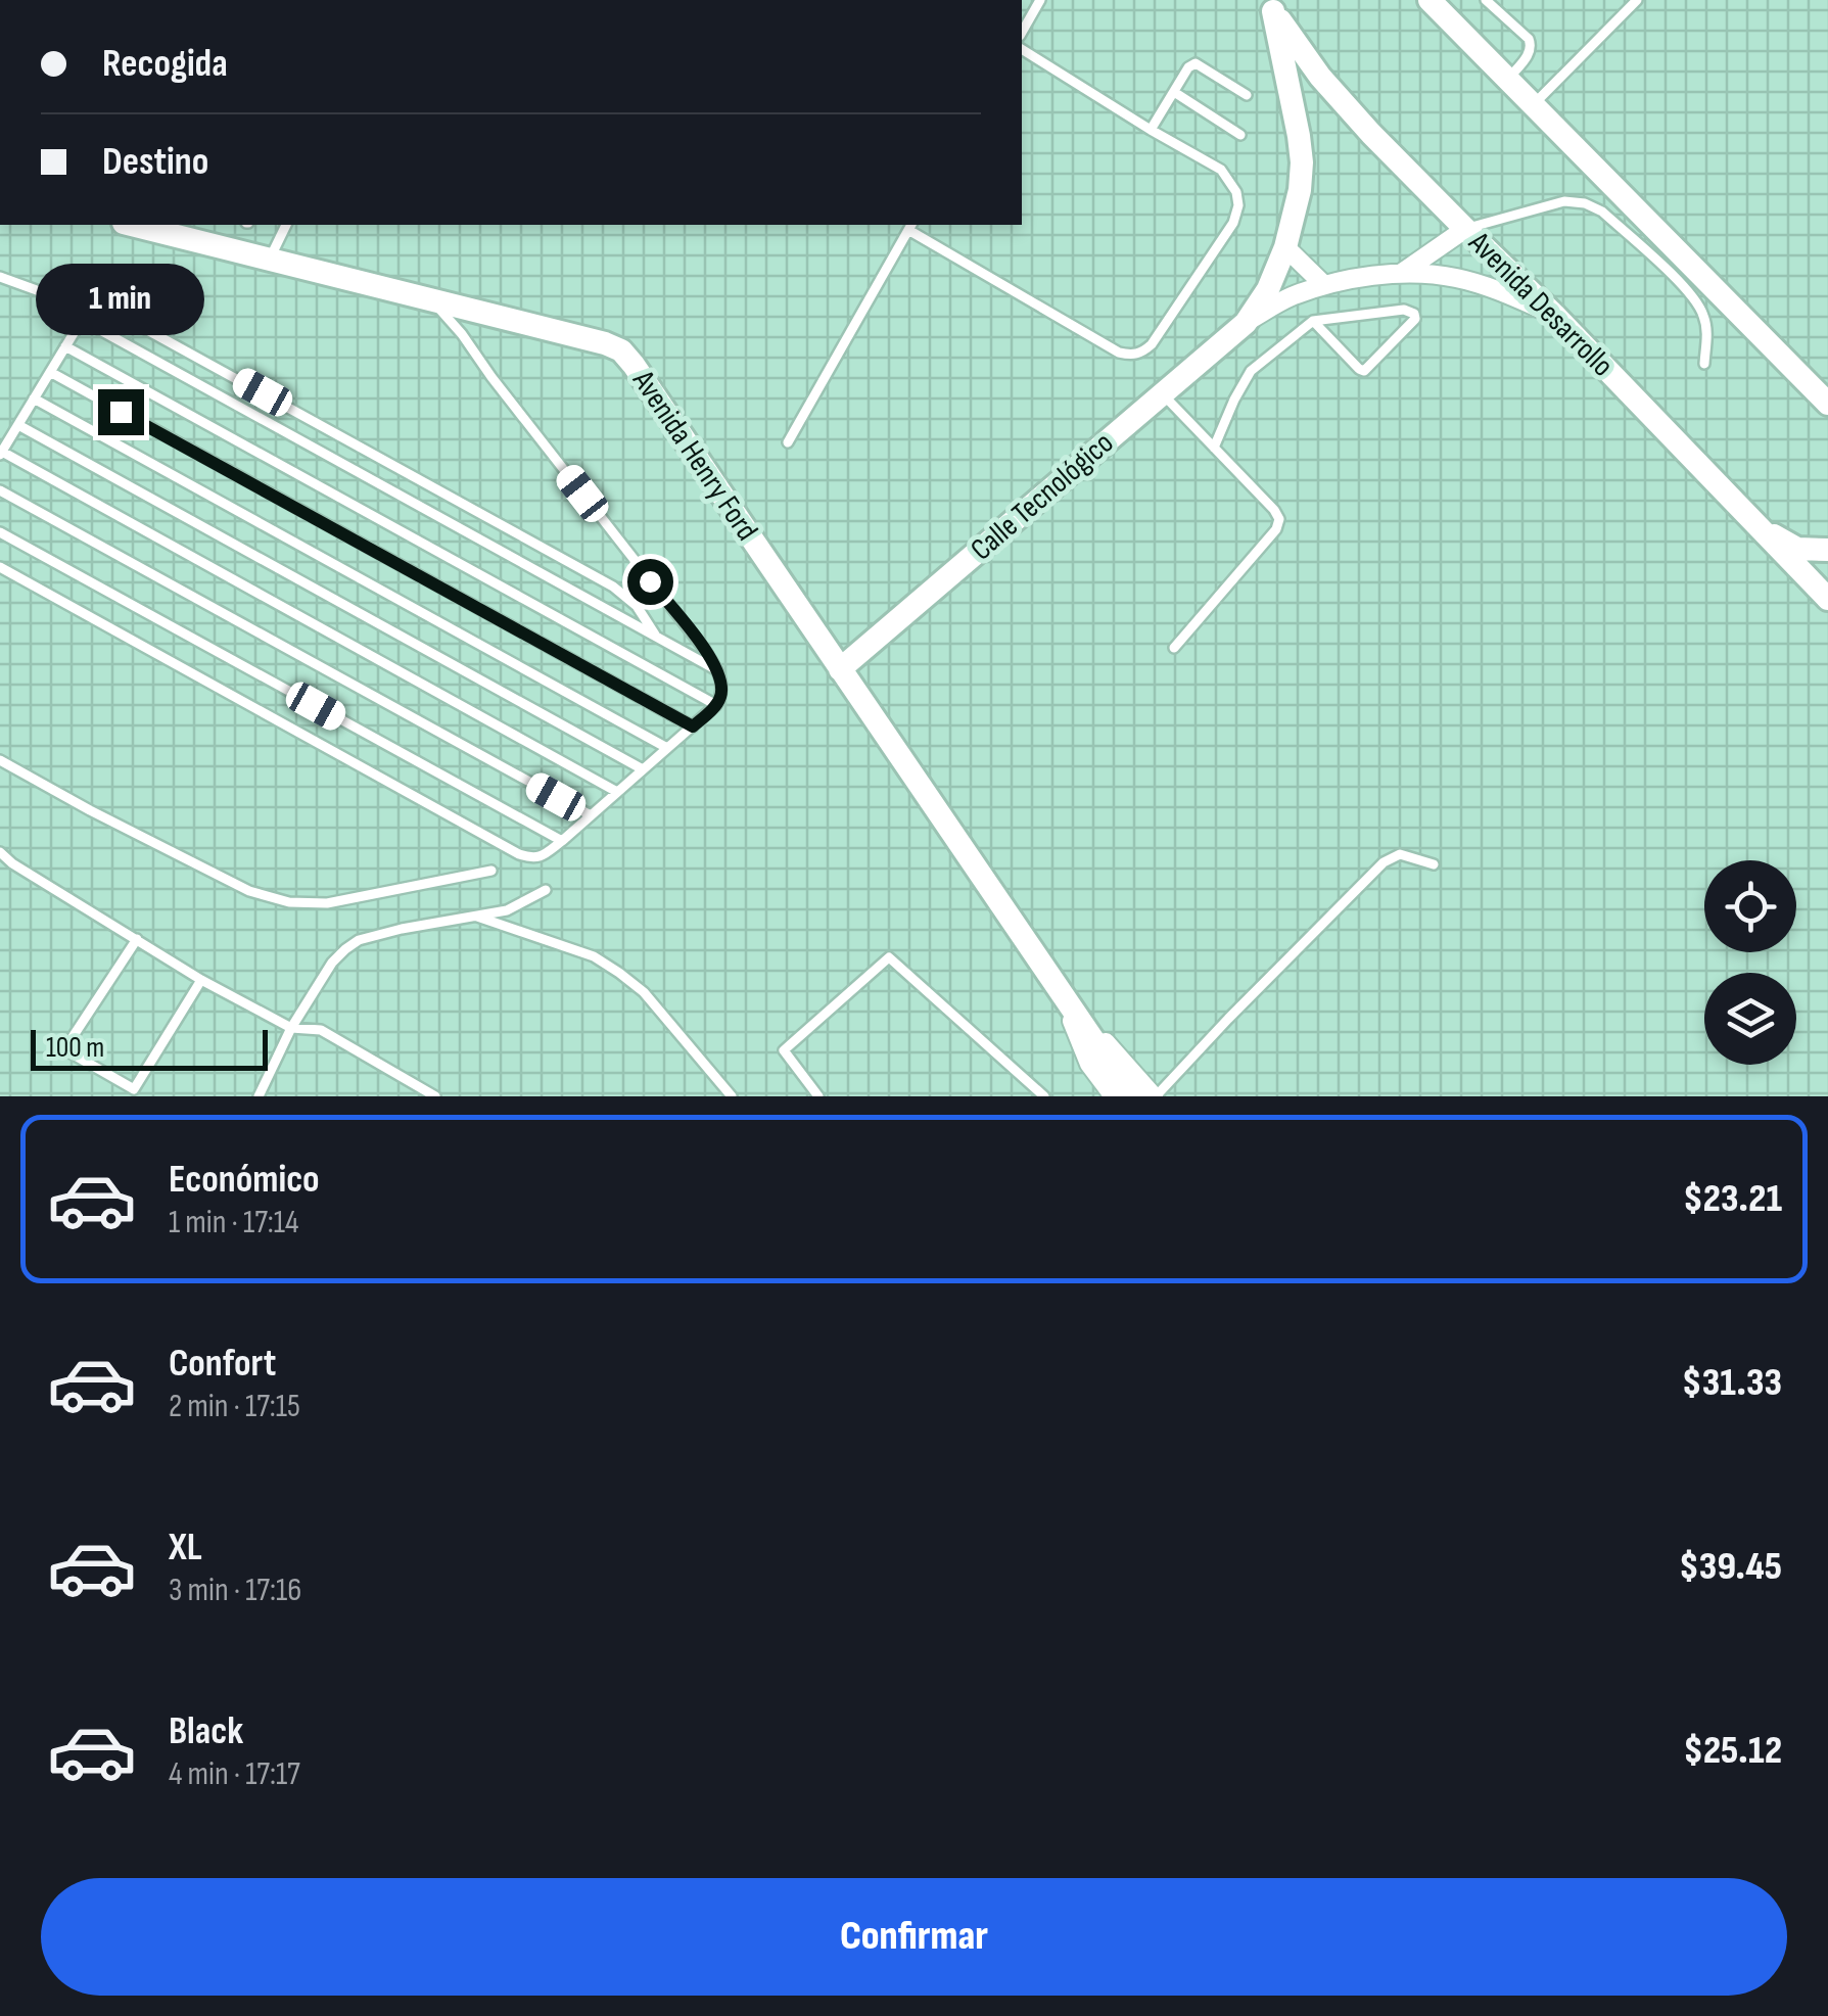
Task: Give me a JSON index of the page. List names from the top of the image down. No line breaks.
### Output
{"streets":{"street":["Avenida Desarrollo","Avenida Henry Ford","Calle Tecnológico"]},"crossings":[["Avenida Desarrollo","Calle Tecnológico"],["Avenida Henry Ford","Calle Tecnológico"]],"scale_bar":"100 m","page":{"banner":["Recogida","Destino"],"bubble":"1 min","scale":"100 m","list":[{"name":"Económico","note":"1 min · 17:14","value":"$23.21"},{"name":"Confort","note":"2 min · 17:15","value":"$31.33"},{"name":"XL","note":"3 min · 17:16","value":"$39.45"},{"name":"Black","note":"4 min · 17:17","value":"$25.12"}],"buttons":"Confirmar"}}
